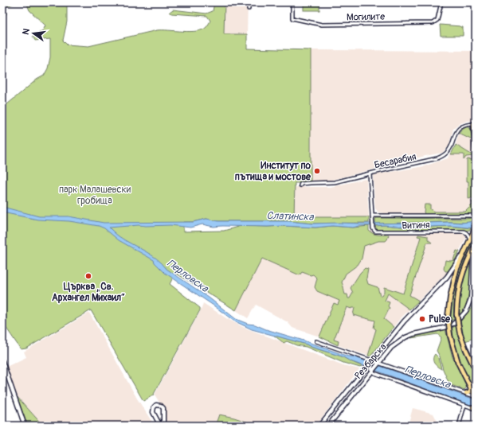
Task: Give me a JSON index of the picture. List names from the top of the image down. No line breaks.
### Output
{"streets":{"street":["Могилите","Бесарабия","Витиня","Резбарска"]},"crossings":[["Бесарабия","Витиня"]],"water":["Слатинска","Перловска"],"parks":["парк Малашевски гробища"],"places":["Институт по пътища и мостове","Църква „Св. Архангел Михаил“","Pulse"],"north":"left"}
